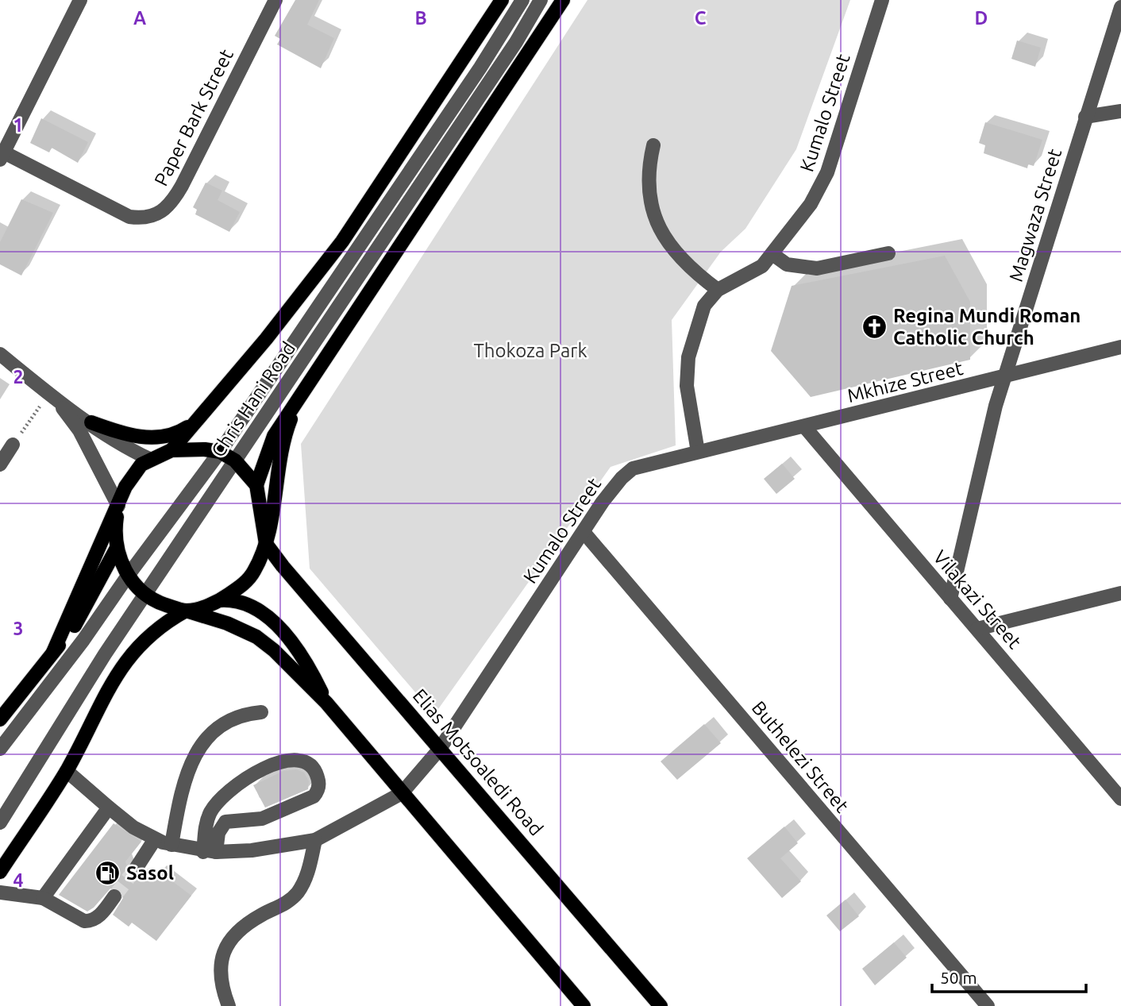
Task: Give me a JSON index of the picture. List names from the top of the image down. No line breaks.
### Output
{"streets":{"main road":["Chris Hani Road","Elias Motsoaledi Road"],"street":["Kumalo Street","Paper Bark Street","Magwaza Street","Mkhize Street","Vilakazi Street","Buthelezi Street"]},"crossings":[["Kumalo Street","Mkhize Street"],["Kumalo Street","Buthelezi Street"],["Kumalo Street","Elias Motsoaledi Road"],["Magwaza Street","Mkhize Street"],["Magwaza Street","Vilakazi Street"],["Mkhize Street","Vilakazi Street"]],"parks":["Thokoza Park"],"places":{"church":["Regina Mundi Roman Catholic Church"],"fuel station":["Sasol"]},"scale_bar":"50 m","grid":{"columns":["A","B","C","D"],"rows":["1","2","3","4"]}}
